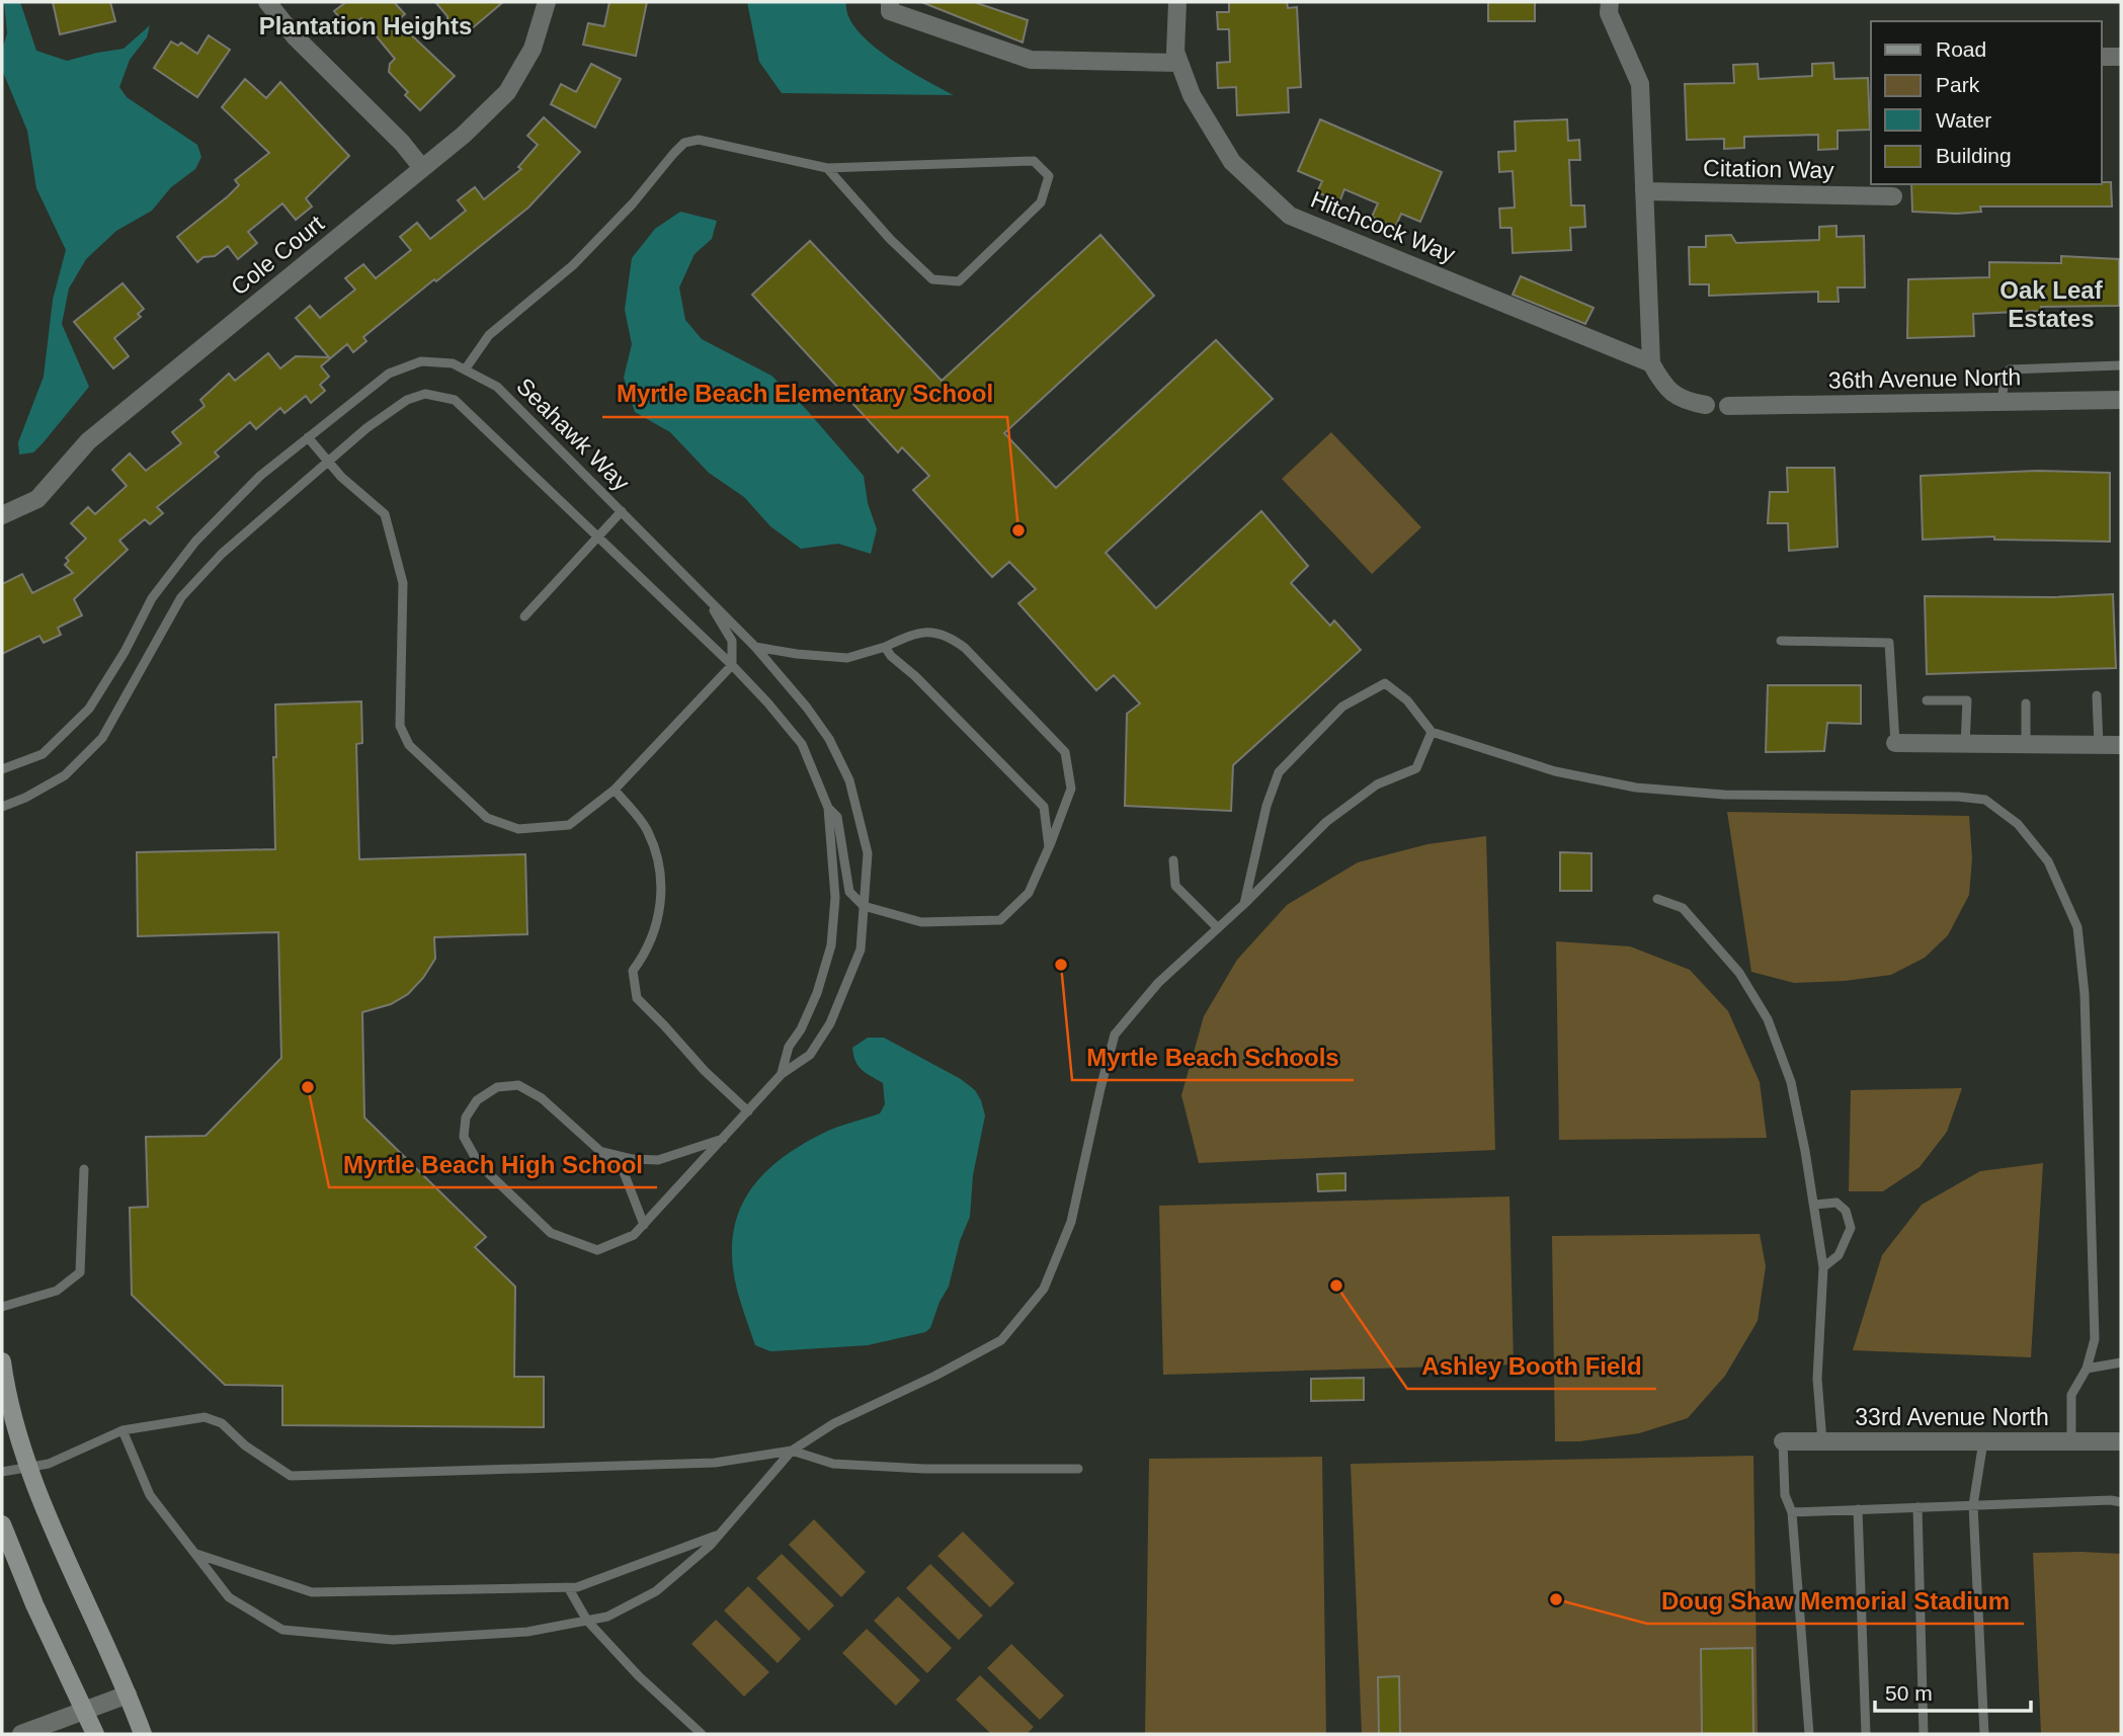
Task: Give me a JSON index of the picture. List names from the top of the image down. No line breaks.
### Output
{"streets":{"street":["Citation Way","Hitchcock Way","Cole Court","36th Avenue North","33rd Avenue North"],"lane":["Seahawk Way"]},"districts":["Plantation Heights","Oak Leaf Estates"],"places":["Myrtle Beach Elementary School","Myrtle Beach Schools","Myrtle Beach High School","Ashley Booth Field","Doug Shaw Memorial Stadium"],"legend":["Road","Park","Water","Building"],"scale_bar":"50 m"}
